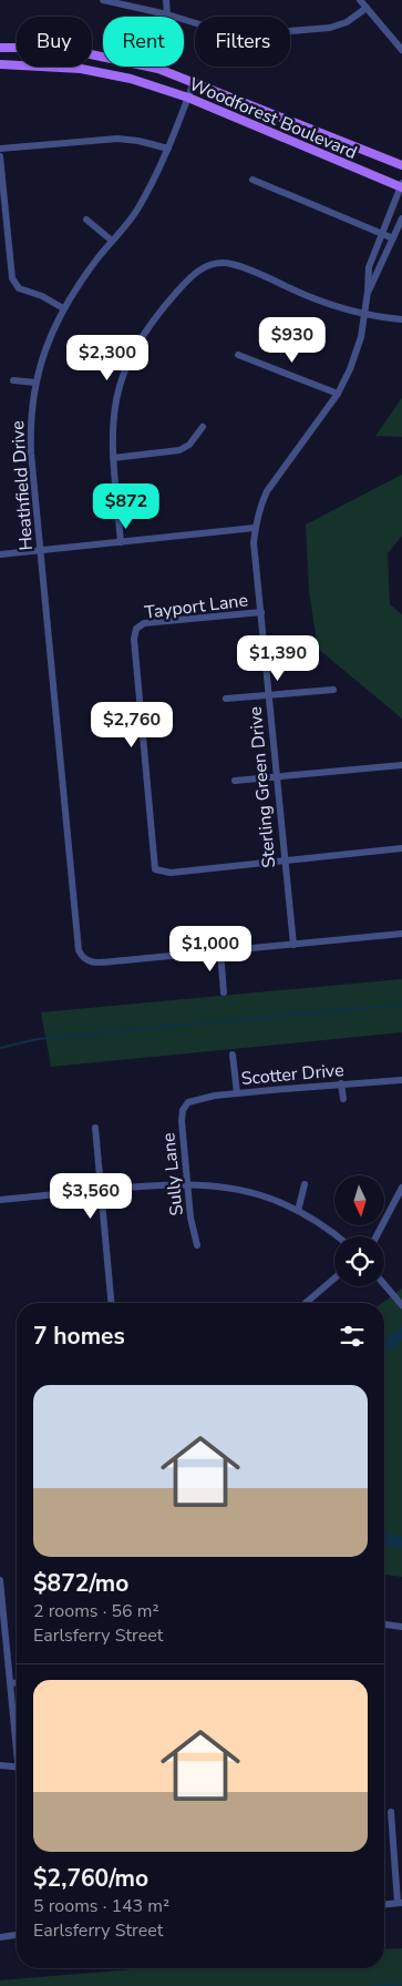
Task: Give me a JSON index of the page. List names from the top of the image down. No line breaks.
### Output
{"streets":{"main road":["Woodforest Boulevard"],"street":["Heathfield Drive","Tayport Lane","Sterling Green Drive","Scotter Drive","Sully Lane"]},"crossings":[["Woodforest Boulevard","Heathfield Drive"],["Woodforest Boulevard","Sterling Green Drive"],["Tayport Lane","Sterling Green Drive"],["Scotter Drive","Sully Lane"]],"north":"bottom","page":{"chip":["Buy","Rent","Filters"],"price":["$930","$2,300","$872","$1,390","$2,760","$1,000","$3,560"],"heading":"7 homes","list":[{"name":"$872/mo","note":"2 rooms · 56 m² · Earlsferry Street"},{"name":"$2,760/mo","note":"5 rooms · 143 m² · Earlsferry Street"}]}}
